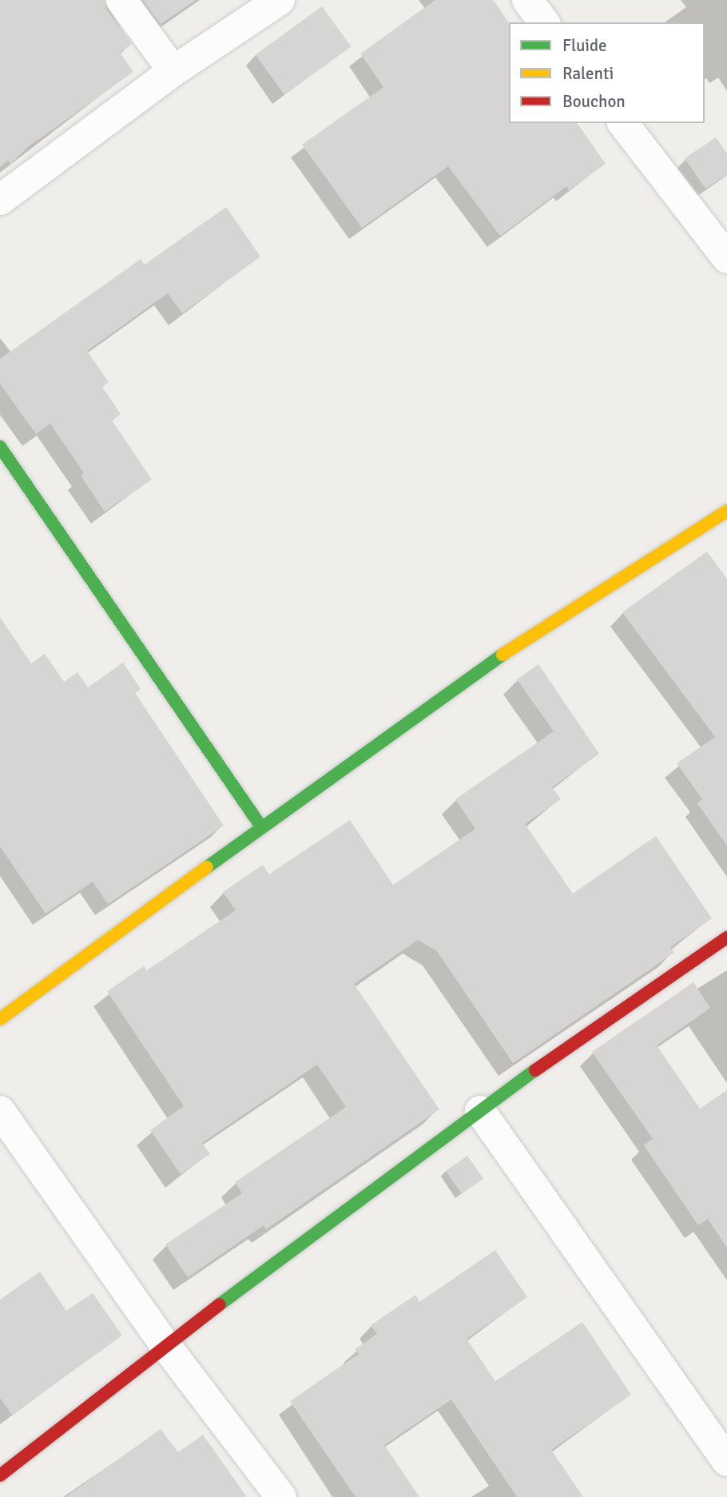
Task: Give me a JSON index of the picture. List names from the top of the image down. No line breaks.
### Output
{"legend":["Fluide","Ralenti","Bouchon"]}
